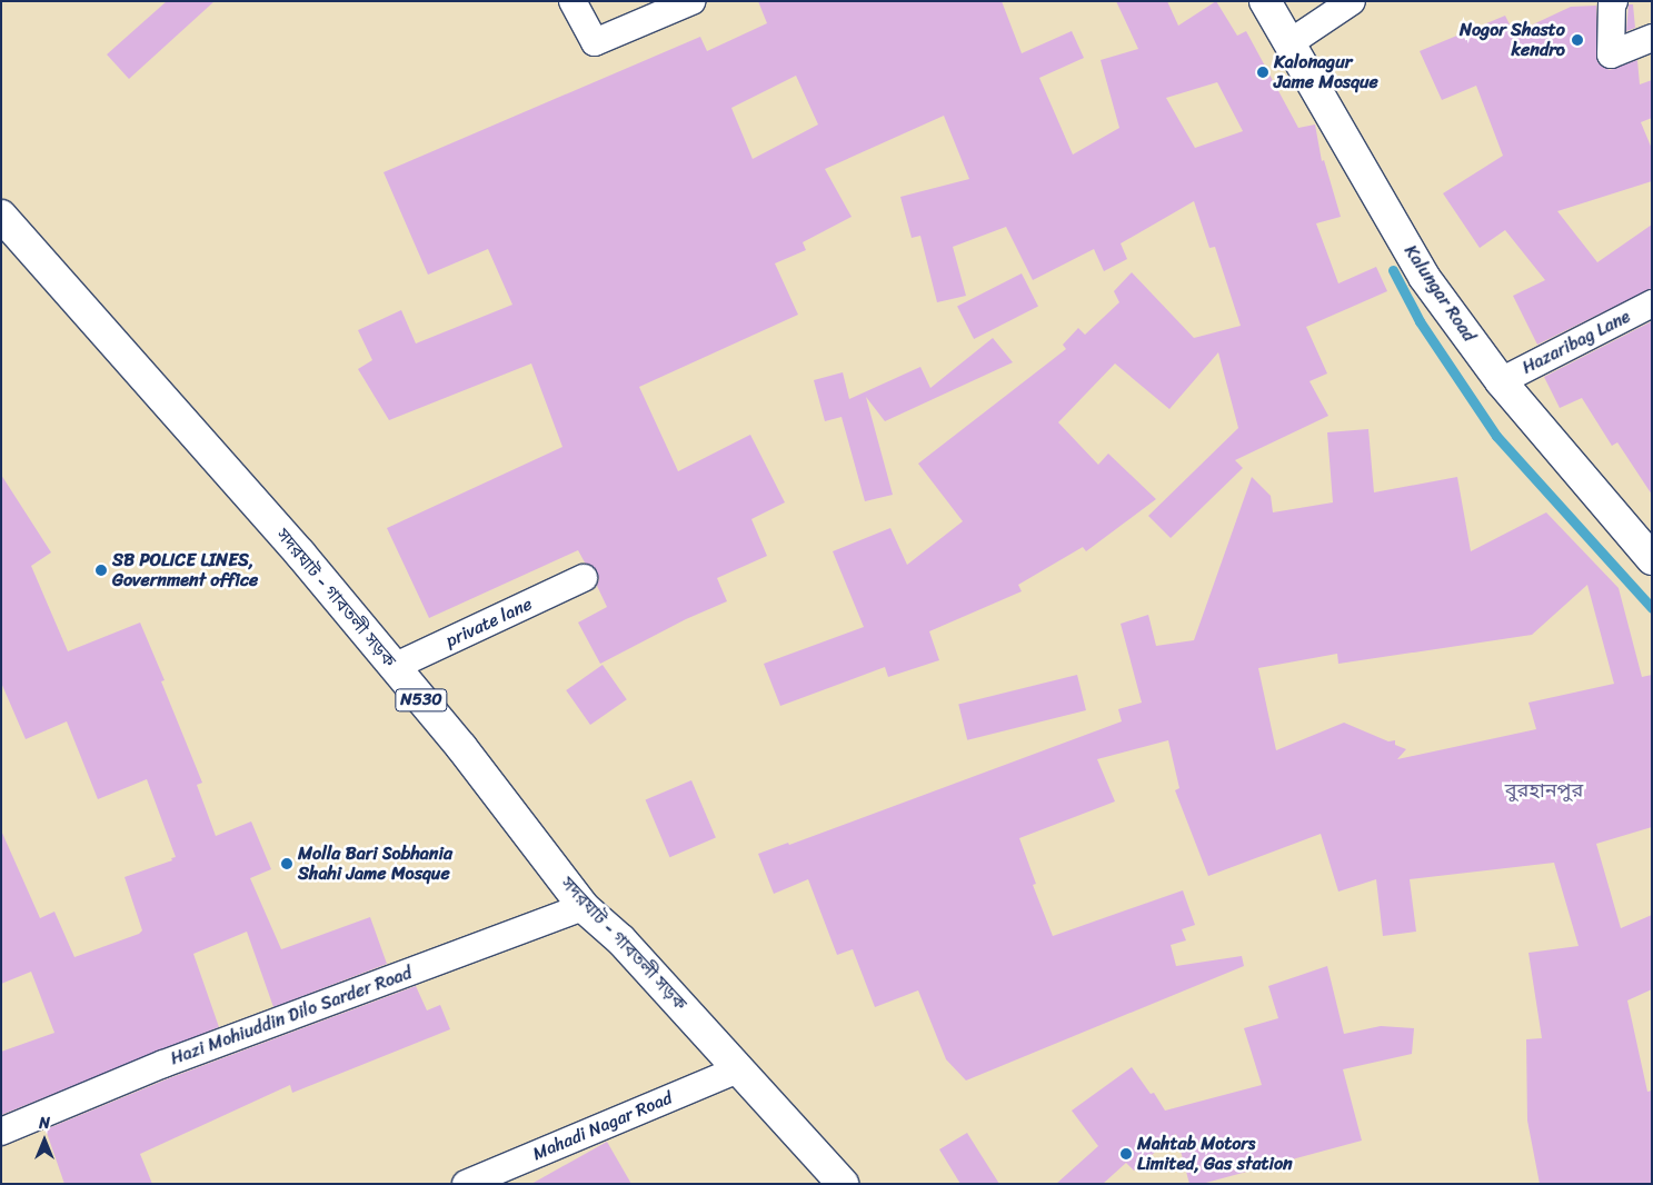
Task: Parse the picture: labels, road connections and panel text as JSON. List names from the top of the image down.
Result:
{
  "streets": {
    "main road": ["Kalungar Road", "সদরঘাট - গাবতলী সড়ক", "N530"],
    "street": [
      "Hazaribag Lane",
      "private lane",
      "Hazi Mohiuddin Dilo Sarder Road",
      "Mahadi Nagar Road"
    ]
  },
  "crossings": [
    ["Kalungar Road", "Hazaribag Lane"],
    ["সদরঘাট - গাবতলী সড়ক", "private lane"],
    ["সদরঘাট - গাবতলী সড়ক", "Hazi Mohiuddin Dilo Sarder Road"],
    ["সদরঘাট - গাবতলী সড়ক", "Mahadi Nagar Road"]
  ],
  "districts": ["বুরহানপুর"],
  "places": [
    "Nogor Shasto kendro",
    "Kalonagur Jame Mosque",
    "SB POLICE LINES, Government office",
    "Molla Bari Sobhania Shahi Jame Mosque",
    "Mahtab Motors Limited, Gas station"
  ],
  "north": "top"
}
